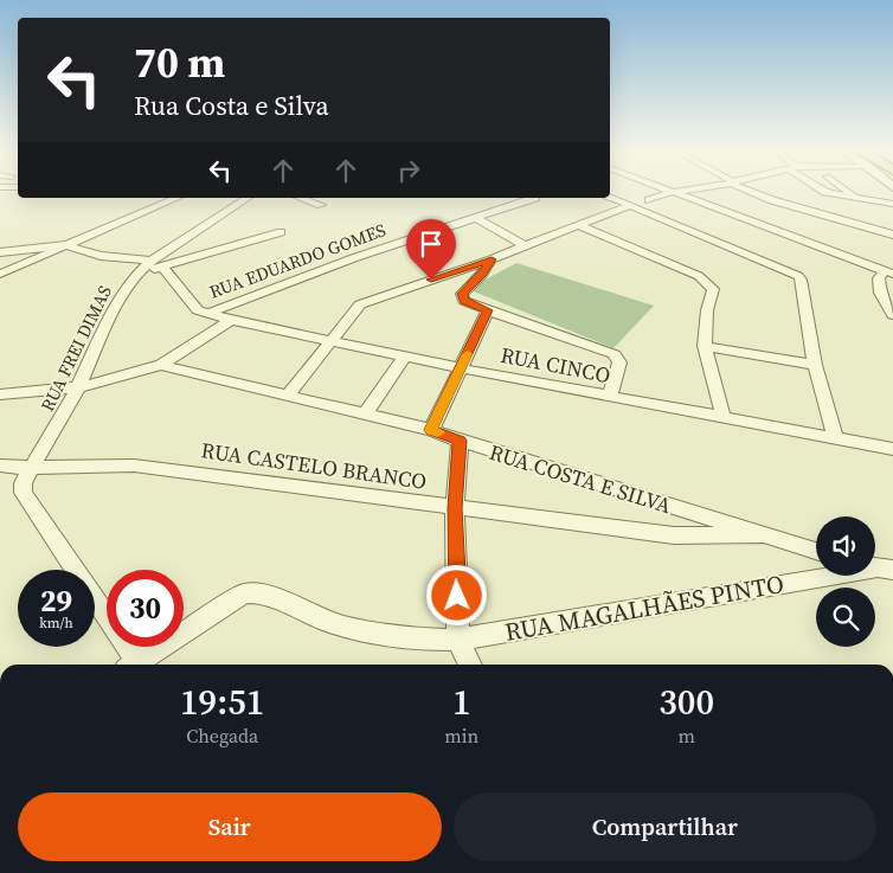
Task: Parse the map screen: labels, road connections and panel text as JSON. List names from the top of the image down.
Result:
{
  "streets": {
    "street": [
      "RUA EDUARDO GOMES",
      "RUA FREI DIMAS",
      "RUA CINCO",
      "RUA CASTELO BRANCO",
      "RUA COSTA E SILVA",
      "RUA MAGALHÃES PINTO"
    ]
  },
  "crossings": [
    ["RUA EDUARDO GOMES", "RUA FREI DIMAS"],
    ["RUA EDUARDO GOMES", "RUA CINCO"],
    ["RUA EDUARDO GOMES", "RUA COSTA E SILVA"],
    ["RUA FREI DIMAS", "RUA CINCO"],
    ["RUA FREI DIMAS", "RUA CASTELO BRANCO"],
    ["RUA CASTELO BRANCO", "RUA COSTA E SILVA"]
  ],
  "page": {
    "turn": ["70 m", "Rua Costa e Silva"],
    "speed": "29 km/h",
    "limit": "30",
    "eta": [
      "19:51",
      "Chegada",
      "1",
      "min",
      "300",
      "m"
    ],
    "buttons": ["Sair", "Compartilhar"]
  }
}
